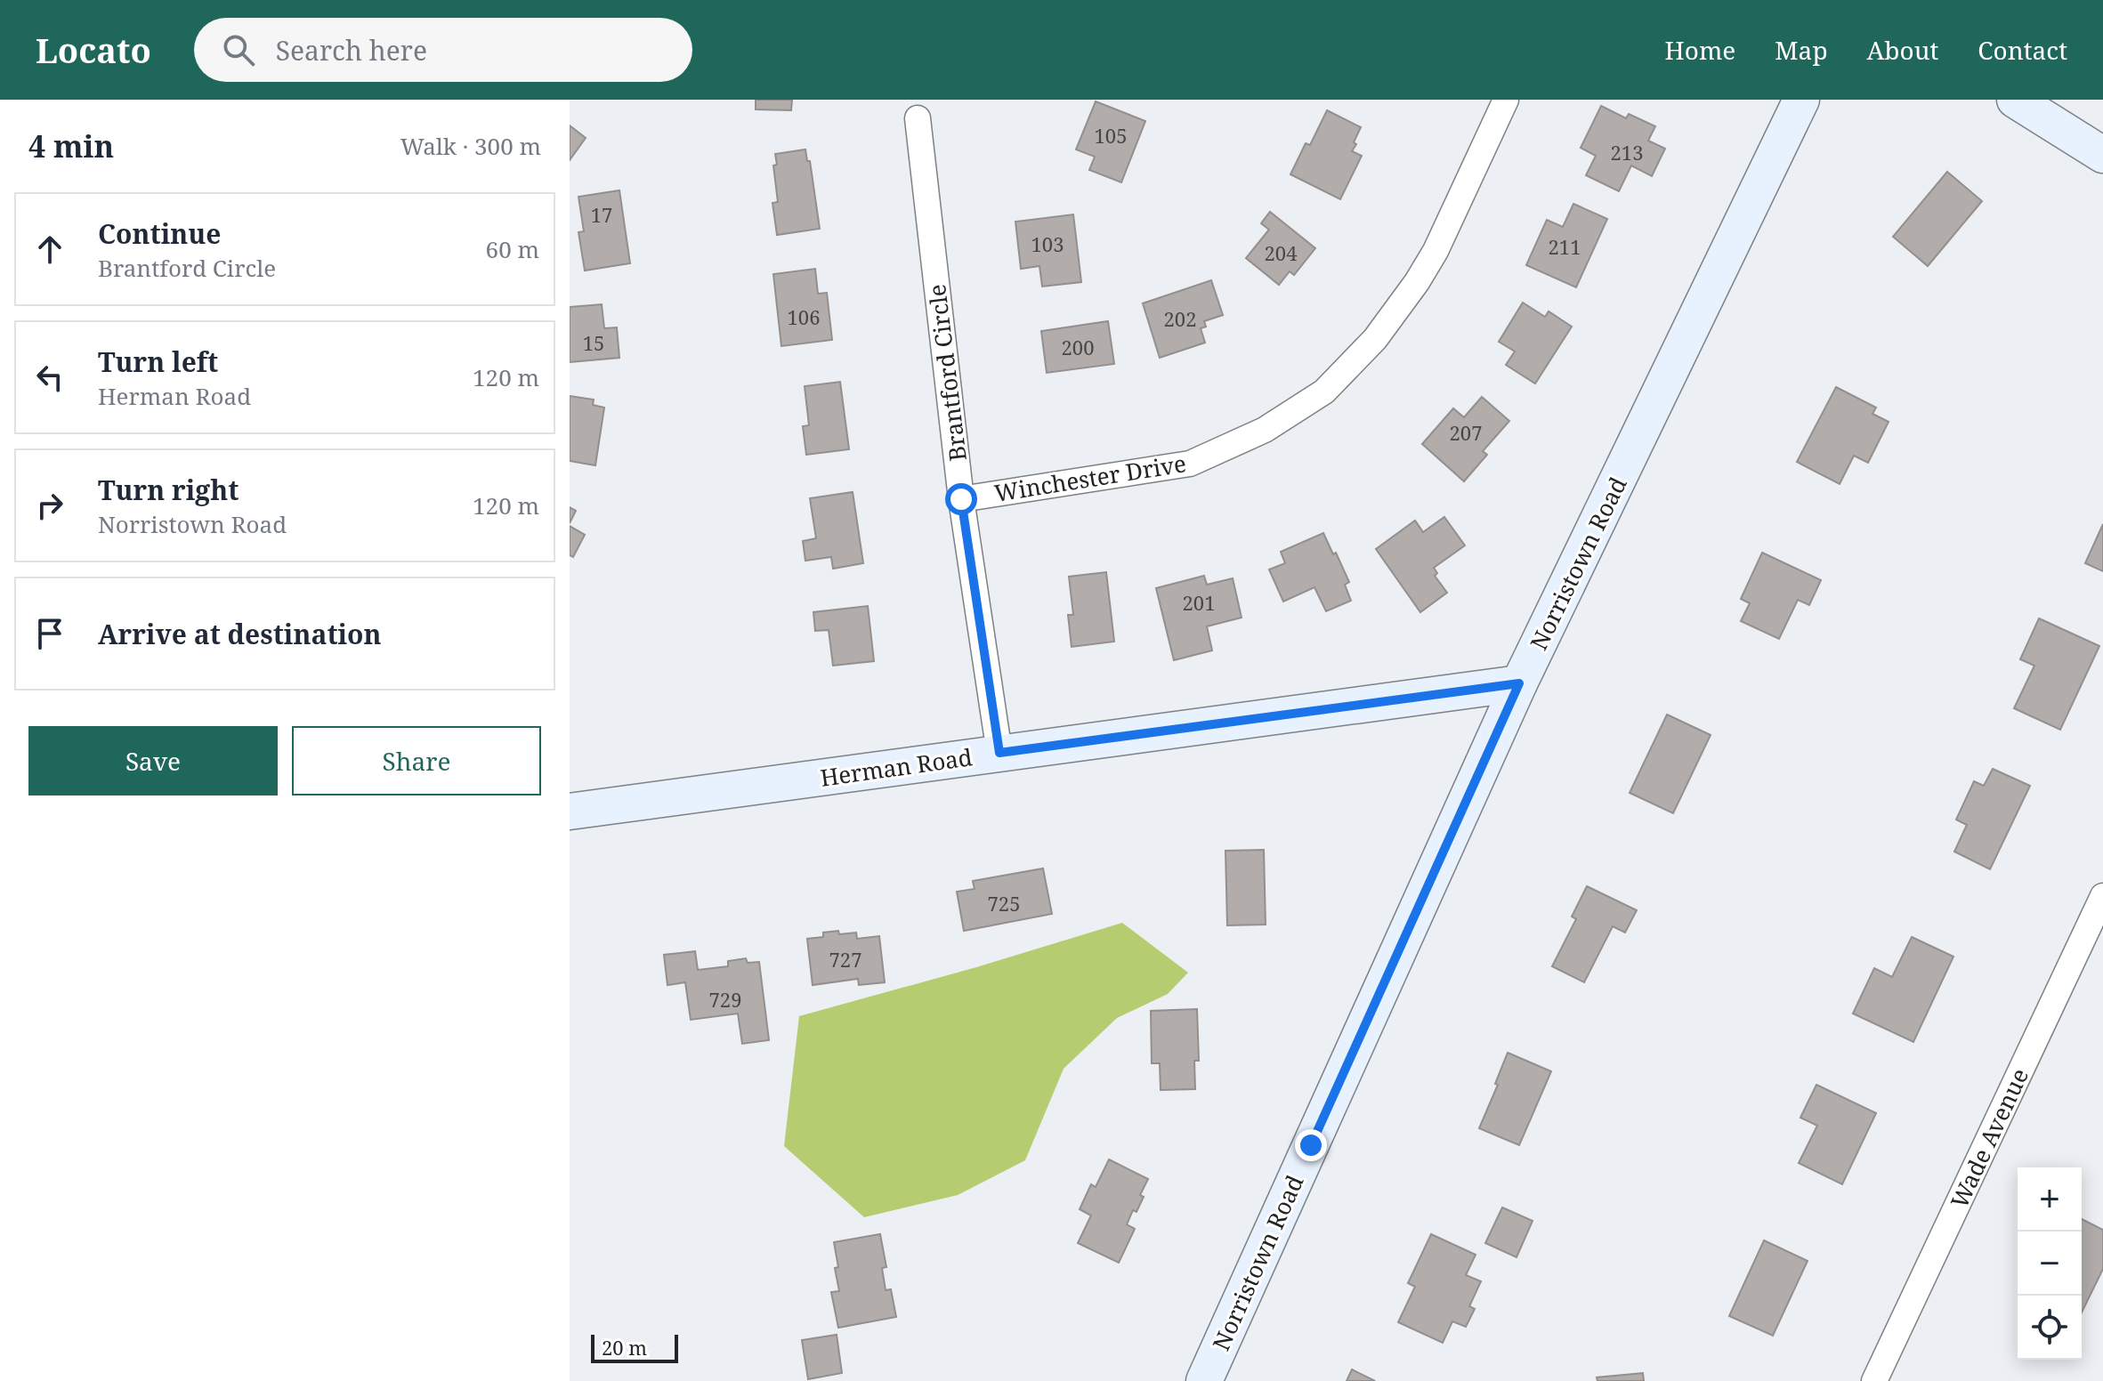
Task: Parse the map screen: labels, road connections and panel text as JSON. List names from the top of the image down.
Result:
{
  "streets": {
    "main road": ["Norristown Road", "Herman Road"],
    "street": ["Brantford Circle", "Winchester Drive", "Wade Avenue"]
  },
  "crossings": [
    ["Brantford Circle", "Winchester Drive"],
    ["Brantford Circle", "Herman Road"],
    ["Norristown Road", "Herman Road"]
  ],
  "house_numbers": [
    "105",
    "213",
    "17",
    "103",
    "211",
    "204",
    "106",
    "202",
    "15",
    "200",
    "207",
    "201",
    "725",
    "727",
    "729"
  ],
  "scale_bar": "20 m",
  "page": {
    "header": "Locato",
    "search": "Search here",
    "nav": [
      "Home",
      "Map",
      "About",
      "Contact"
    ],
    "heading": ["4 min", "Walk · 300 m"],
    "list": [
      ["Continue", "Brantford Circle", "60 m"],
      ["Turn left", "Herman Road", "120 m"],
      ["Turn right", "Norristown Road", "120 m"],
      "Arrive at destination"
    ],
    "buttons": ["Save", "Share"],
    "map_buttons": ["+", "−"],
    "scale": "20 m"
  }
}
